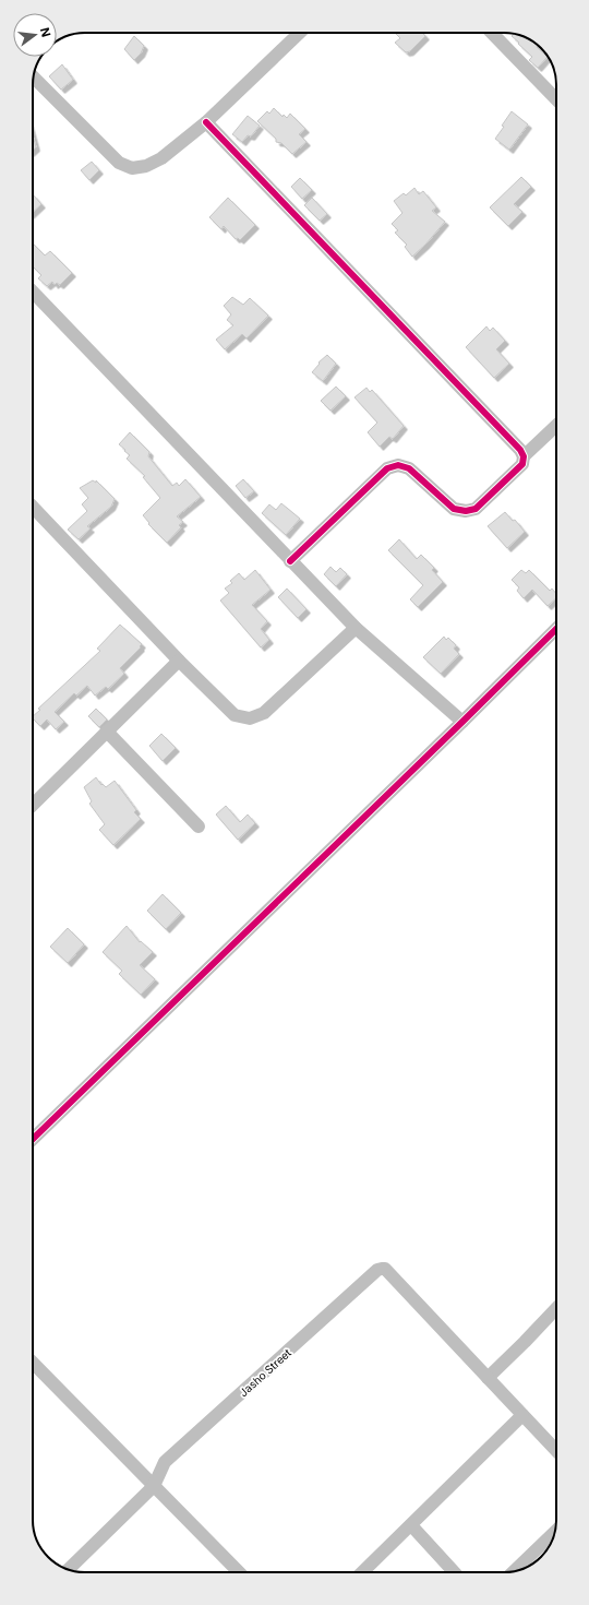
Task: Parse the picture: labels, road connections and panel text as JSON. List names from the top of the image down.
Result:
{
  "streets": {
    "street": ["Jasho Street"]
  },
  "north": "right"
}
